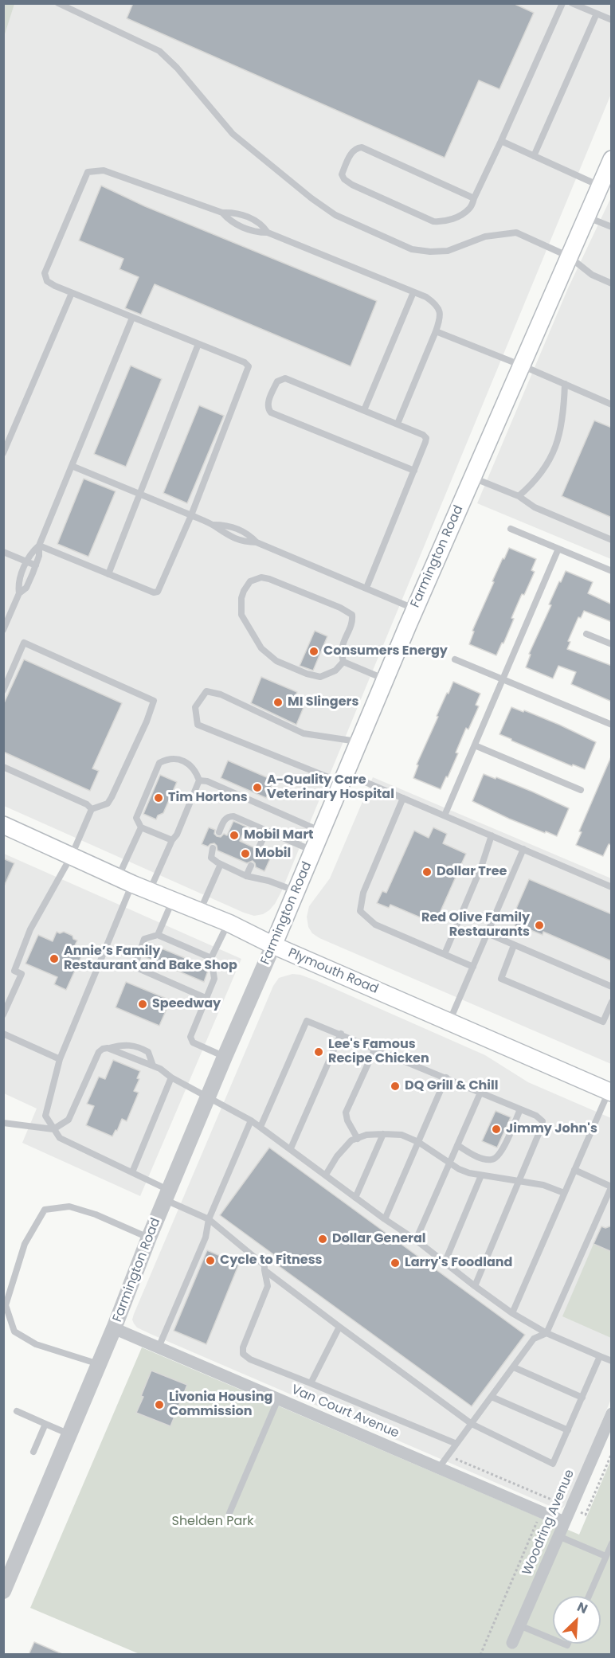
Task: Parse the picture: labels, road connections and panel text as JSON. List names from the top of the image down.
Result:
{
  "streets": {
    "main road": ["Farmington Road", "Plymouth Road"],
    "street": ["Van Court Avenue", "Woodring Avenue"]
  },
  "crossings": [
    ["Farmington Road", "Plymouth Road"],
    ["Farmington Road", "Van Court Avenue"],
    ["Van Court Avenue", "Woodring Avenue"]
  ],
  "parks": ["Shelden Park"],
  "places": [
    "Consumers Energy",
    "MI Slingers",
    "A-Quality Care Veterinary Hospital",
    "Tim Hortons",
    "Mobil Mart",
    "Mobil",
    "Dollar Tree",
    "Red Olive Family Restaurants",
    "Annie’s Family Restaurant and Bake Shop",
    "Speedway",
    "Lee's Famous Recipe Chicken",
    "DQ Grill & Chill",
    "Jimmy John's",
    "Dollar General",
    "Cycle to Fitness",
    "Larry's Foodland",
    "Livonia Housing Commission"
  ],
  "north": "top right"
}
